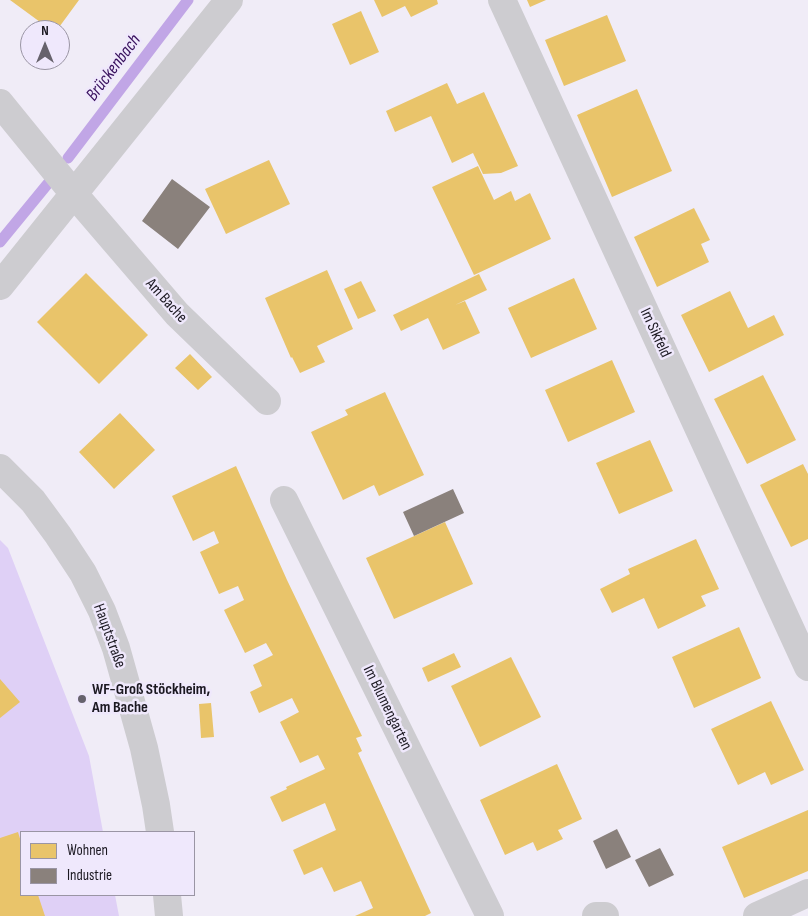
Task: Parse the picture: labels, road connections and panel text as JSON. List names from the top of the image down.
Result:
{
  "streets": {
    "street": [
      "Am Bache",
      "Im Sikfeld",
      "Hauptstraße",
      "Im Blumengarten"
    ]
  },
  "water": ["Brückenbach"],
  "places": ["WF-Groß Stöckheim, Am Bache"],
  "legend": ["Wohnen", "Industrie"],
  "north": "top"
}
